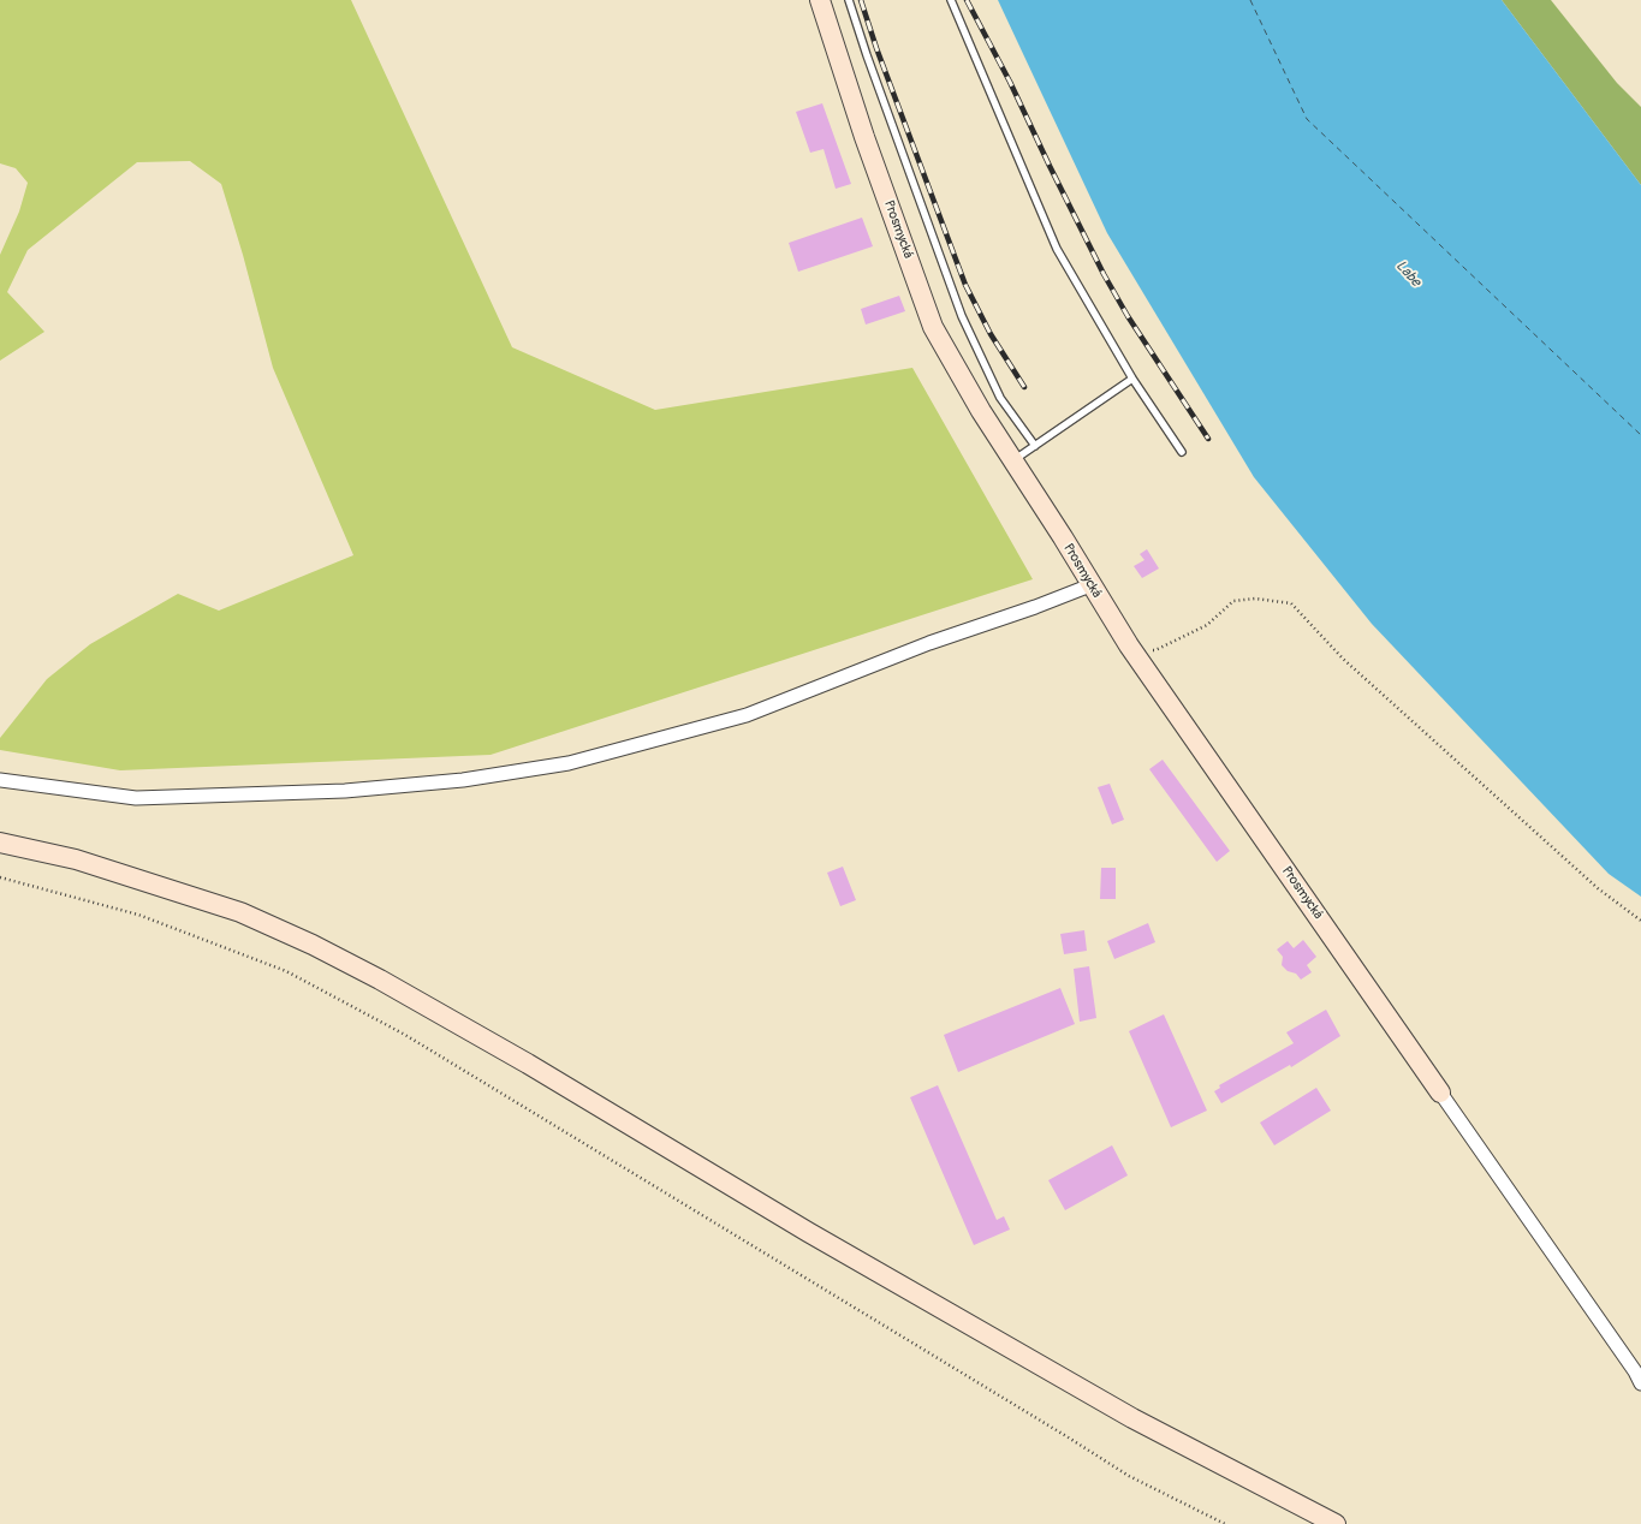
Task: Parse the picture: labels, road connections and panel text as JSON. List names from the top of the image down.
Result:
{
  "streets": {
    "main road": ["Prosmycká"]
  },
  "water": ["Labe"]
}
